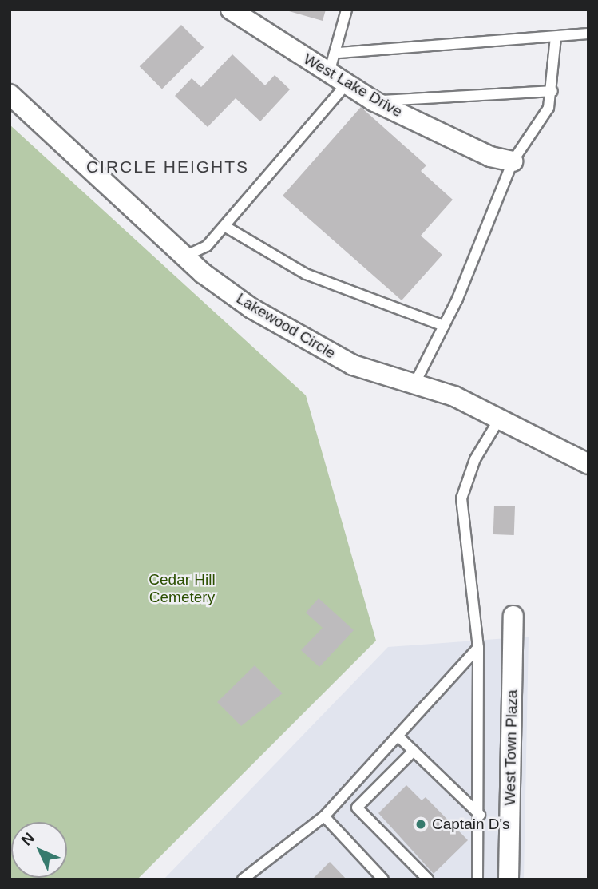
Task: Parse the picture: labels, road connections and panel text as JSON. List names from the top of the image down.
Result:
{
  "streets": {
    "street": ["West Lake Drive", "Lakewood Circle", "West Town Plaza"]
  },
  "districts": ["CIRCLE HEIGHTS"],
  "parks": ["Cedar Hill Cemetery"],
  "places": ["Captain D's"],
  "north": "top left"
}
